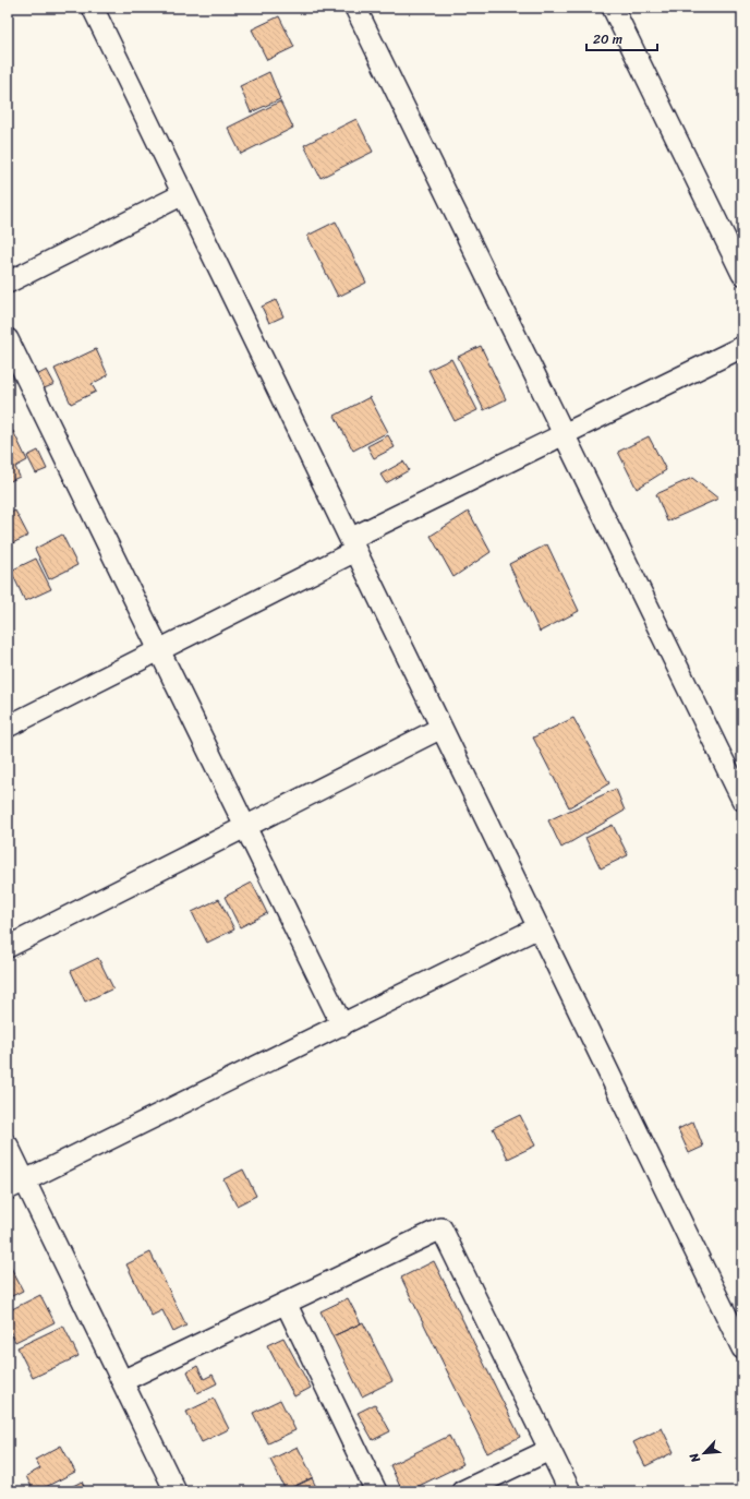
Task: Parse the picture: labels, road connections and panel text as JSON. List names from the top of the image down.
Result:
{
  "scale_bar": "20 m",
  "north": "bottom left"
}
